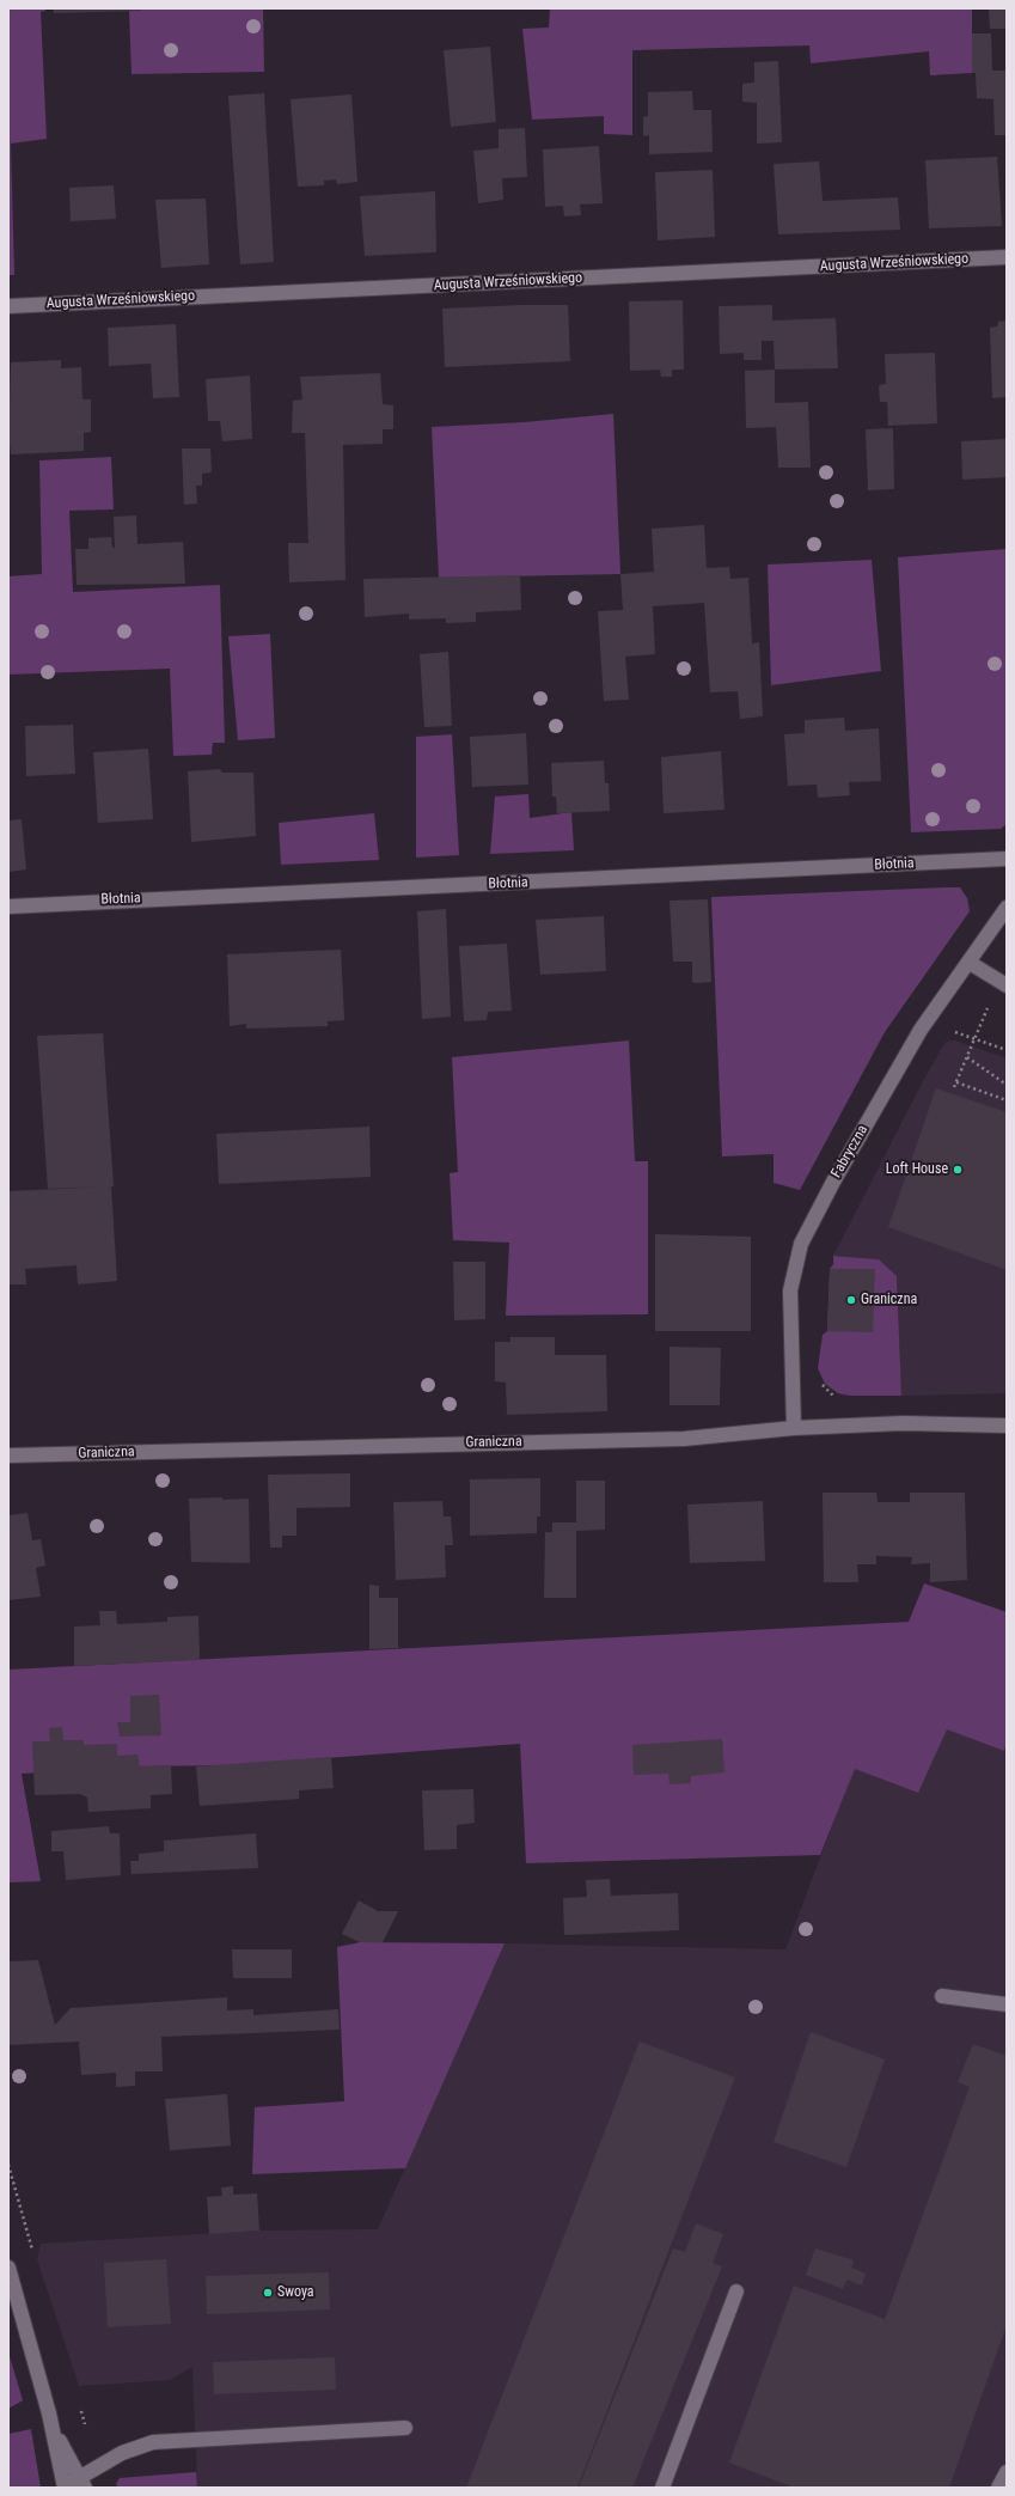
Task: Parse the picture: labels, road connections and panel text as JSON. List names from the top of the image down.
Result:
{
  "streets": {
    "street": [
      "Augusta Wrześniowskiego",
      "Błotnia",
      "Fabryczna",
      "Graniczna"
    ]
  },
  "crossings": [
    ["Fabryczna", "Graniczna"]
  ],
  "places": ["Loft House", "Graniczna", "Swoya"]
}
